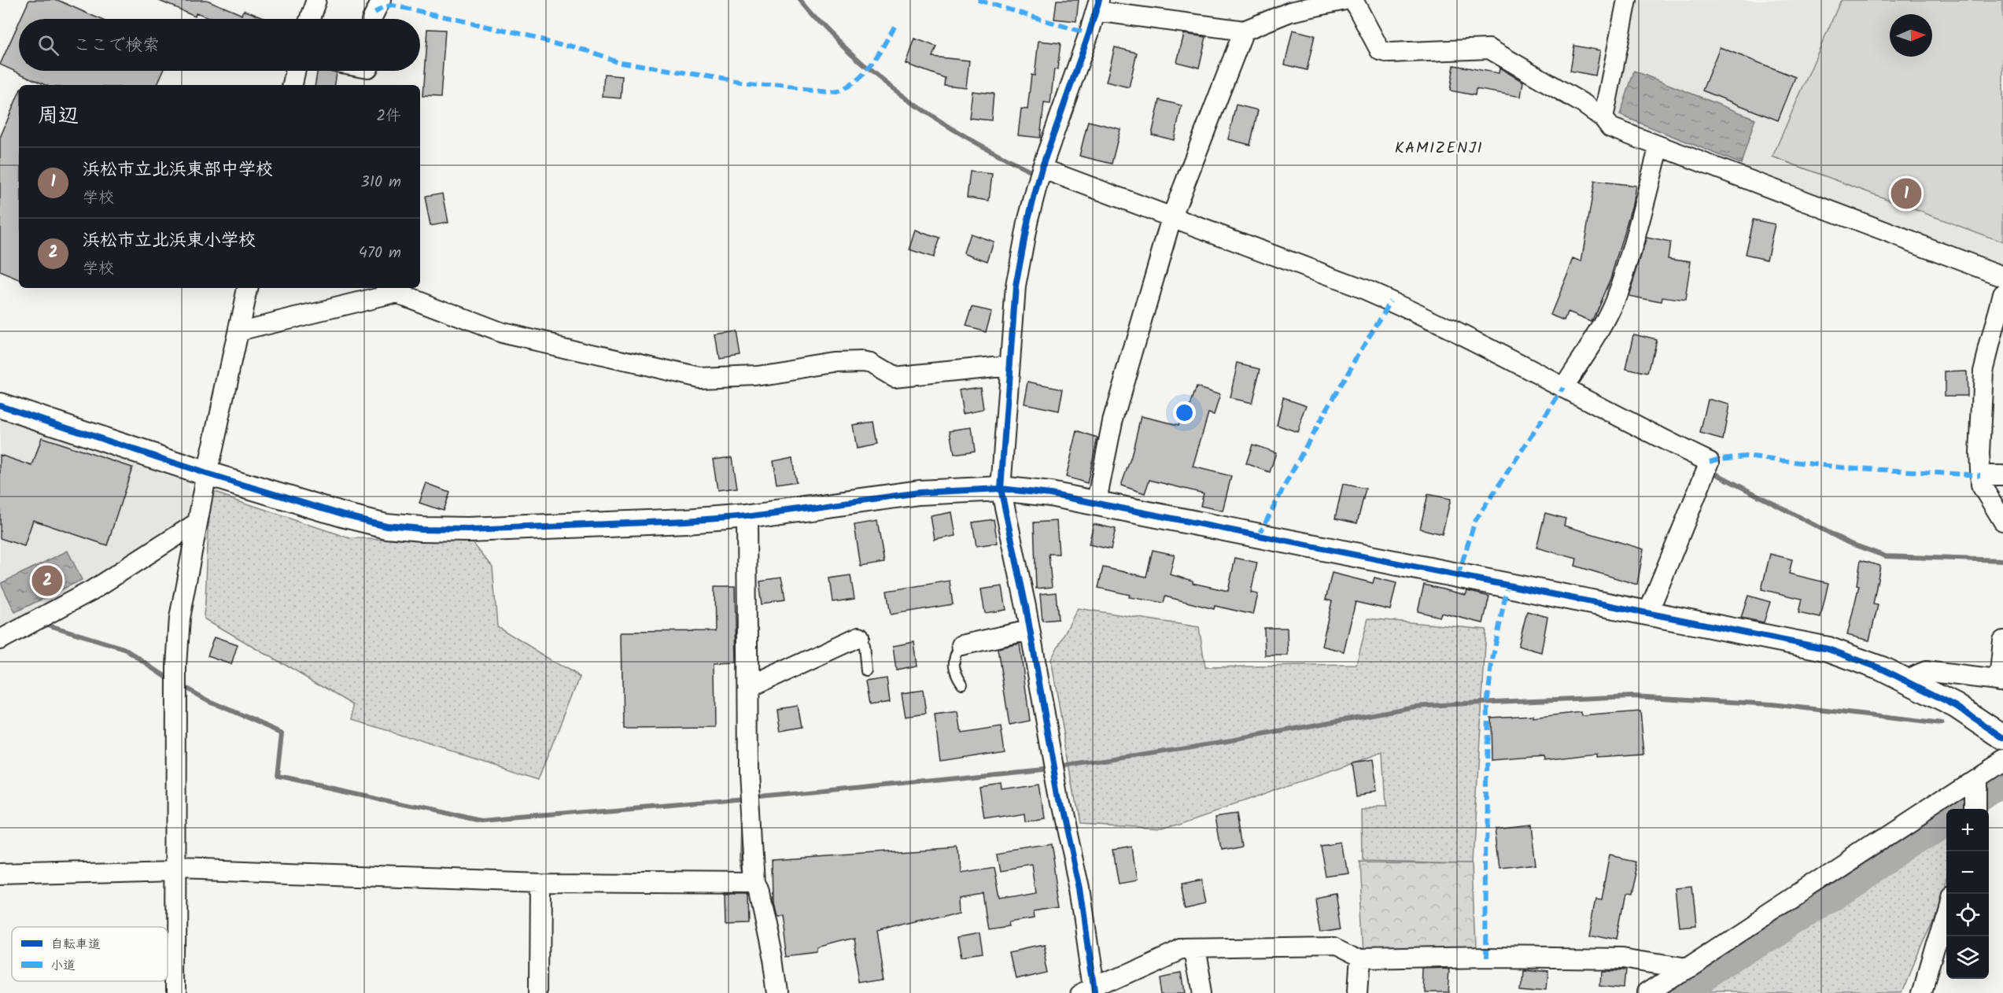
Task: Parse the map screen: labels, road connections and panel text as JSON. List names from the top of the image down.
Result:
{
  "districts": ["KAMIZENJI"],
  "legend": ["自転車道", "小道"],
  "north": "right",
  "page": {
    "search": "ここで検索",
    "heading": ["周辺", "2件"],
    "list": [
      {
        "mark": "1",
        "name": "浜松市立北浜東部中学校",
        "note": "学校",
        "value": "310 m"
      },
      {
        "mark": "2",
        "name": "浜松市立北浜東小学校",
        "note": "学校",
        "value": "470 m"
      }
    ],
    "pins": ["1", "2"],
    "map_buttons": ["+", "−"]
  }
}
